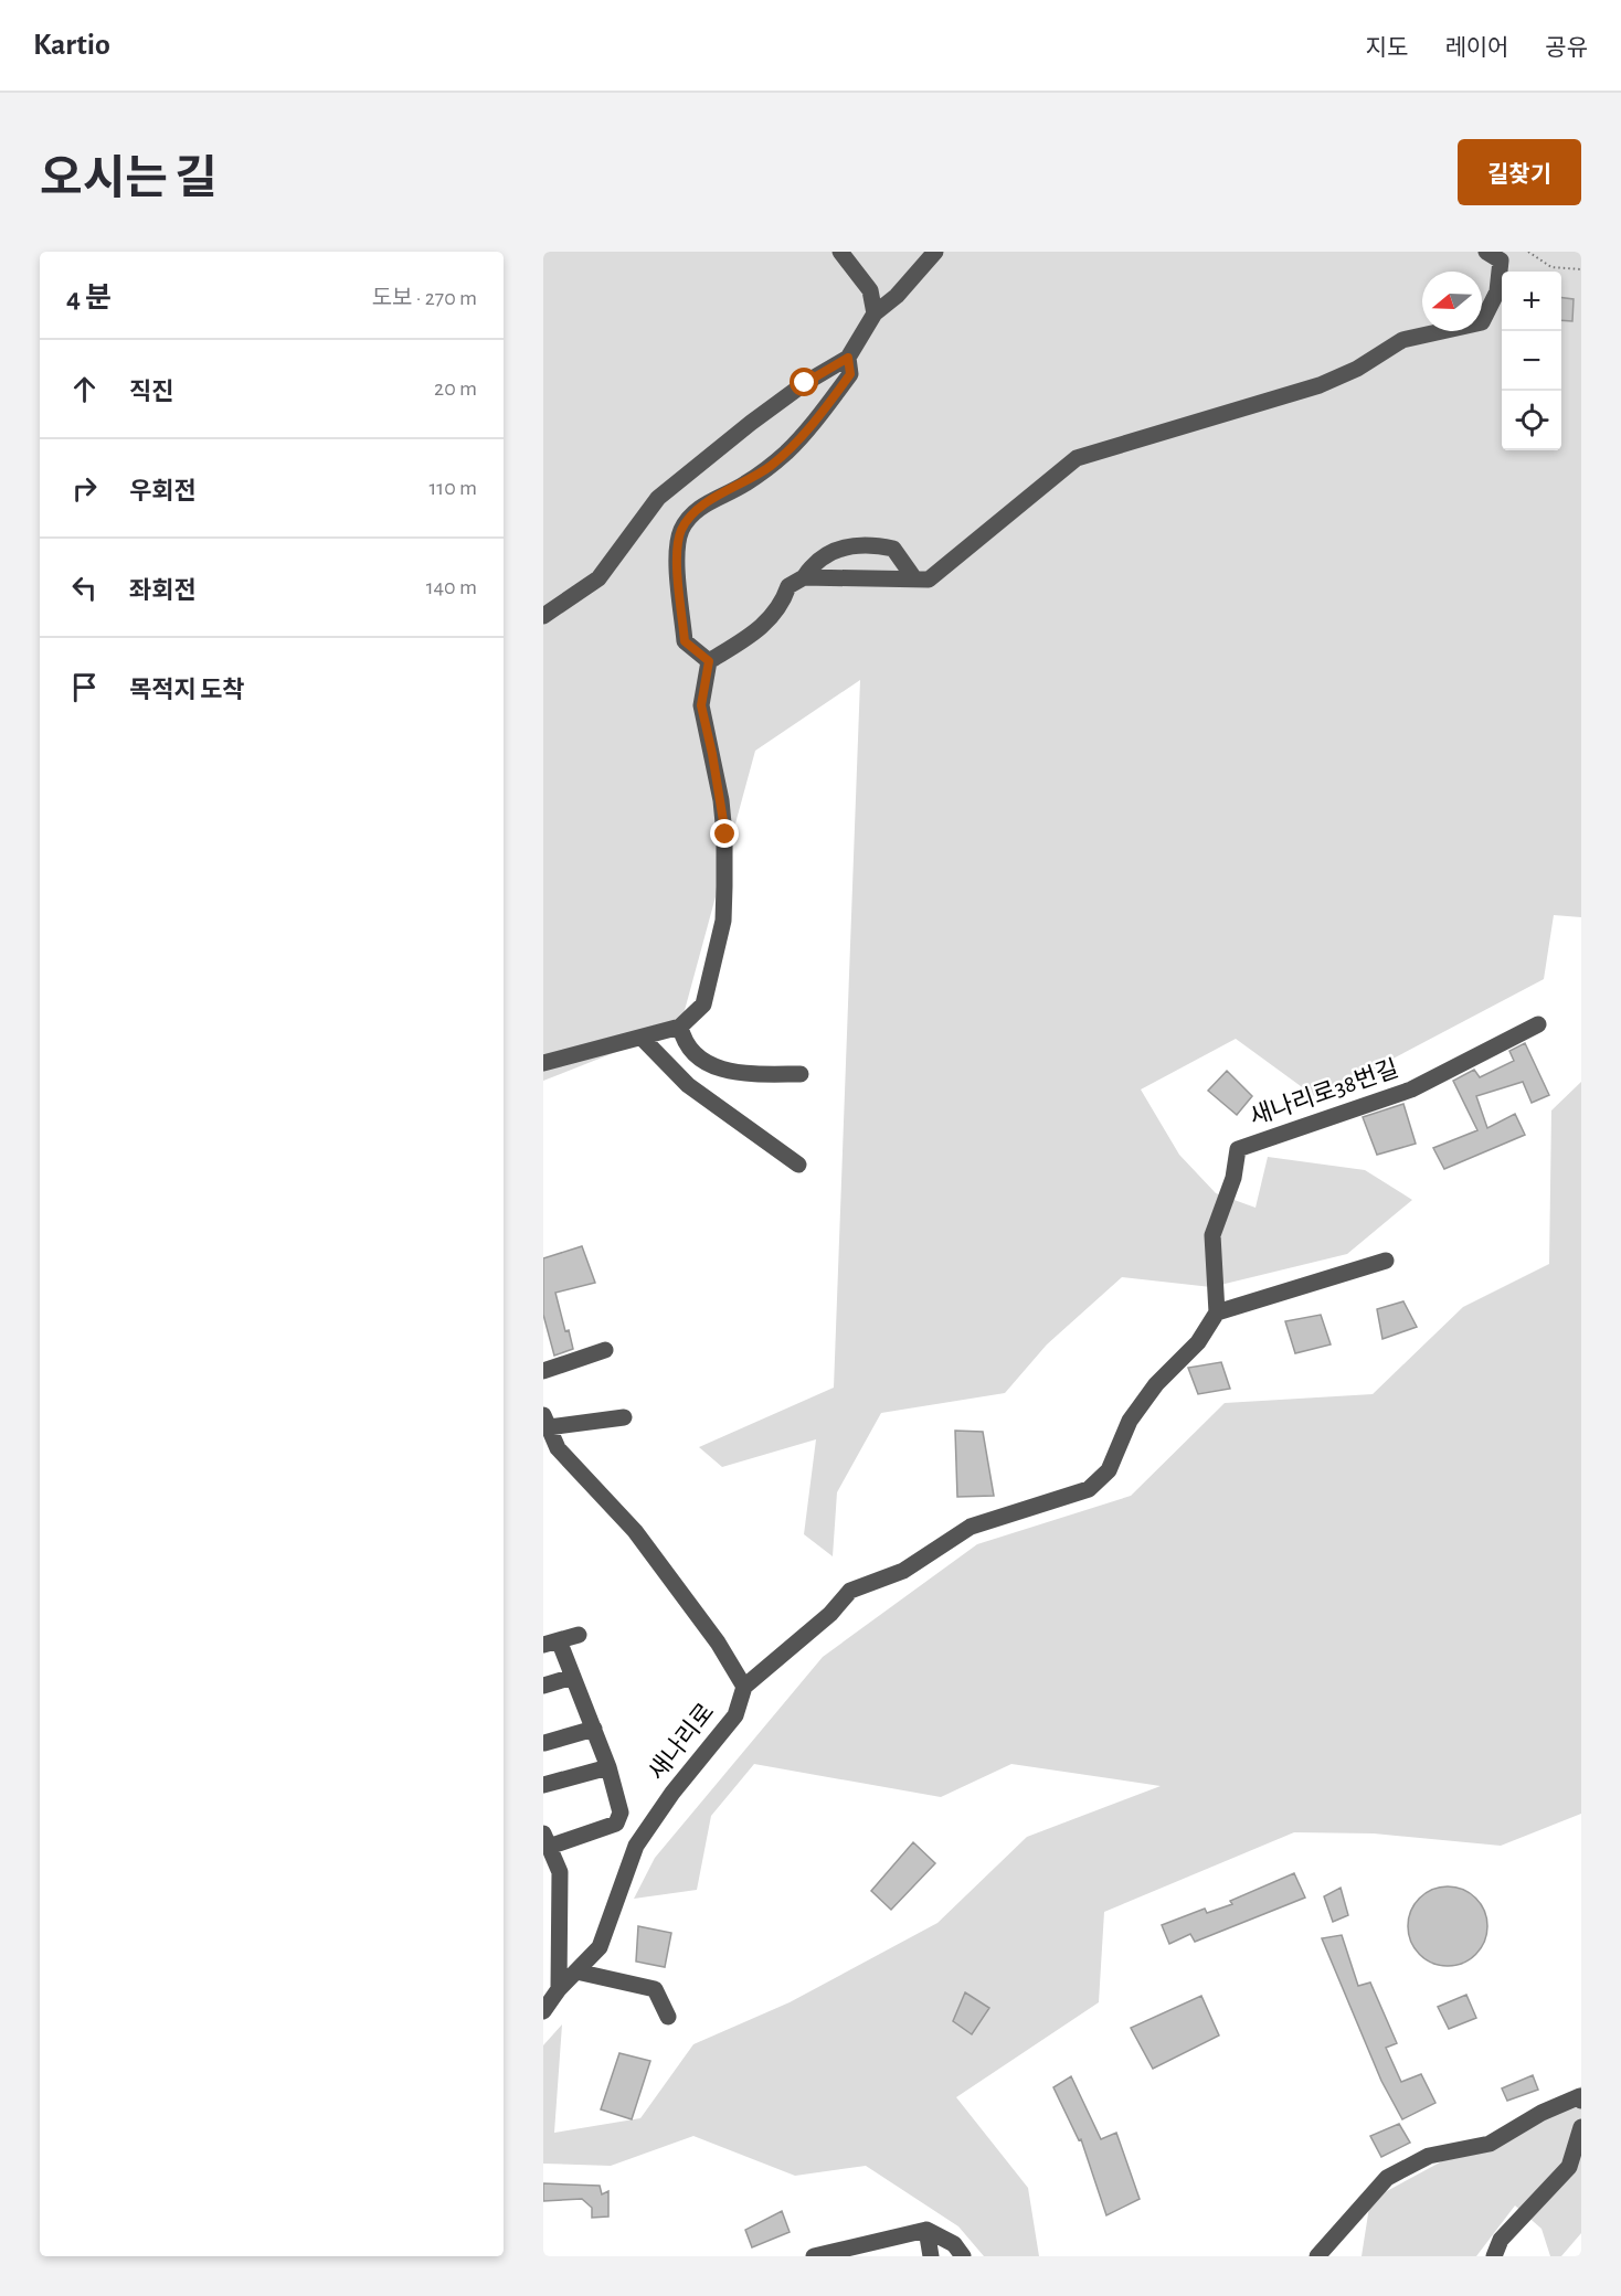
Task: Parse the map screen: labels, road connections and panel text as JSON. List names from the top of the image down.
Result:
{
  "streets": {
    "street": ["새나리로38번길", "새나리로"]
  },
  "north": "left",
  "page": {
    "header": "Kartio",
    "nav": ["지도", "레이어", "공유"],
    "title": "오시는 길",
    "buttons": "길찾기",
    "heading": ["4 분", "도보 · 270 m"],
    "map_buttons": ["+", "−"],
    "list": [
      ["직진", "20 m"],
      ["우회전", "110 m"],
      ["좌회전", "140 m"],
      "목적지 도착"
    ]
  }
}
